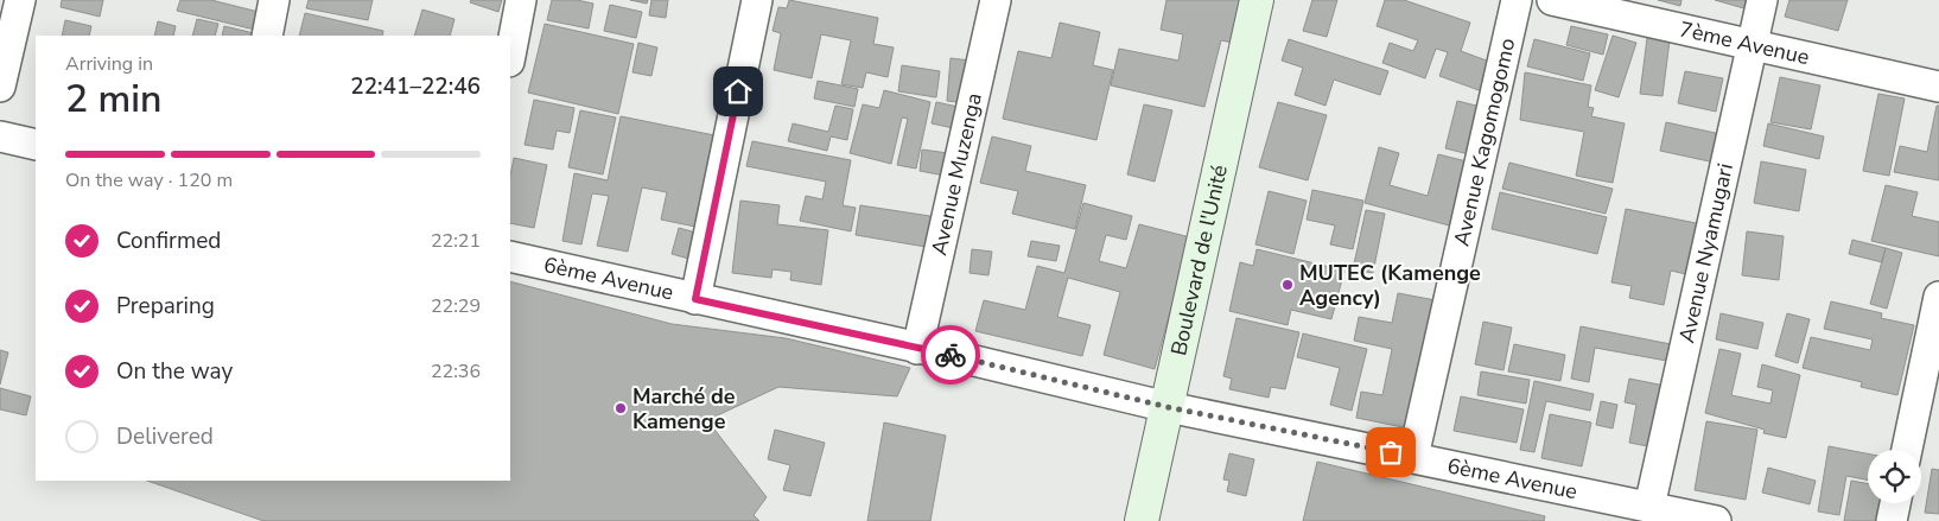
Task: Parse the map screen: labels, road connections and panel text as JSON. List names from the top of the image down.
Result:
{
  "streets": {
    "street": [
      "7ème Avenue",
      "Avenue Kagomogomo",
      "Avenue Muzenga",
      "Avenue Nyamugari",
      "Boulevard de l'Unité",
      "6ème Avenue"
    ]
  },
  "crossings": [
    ["7ème Avenue", "Avenue Nyamugari"],
    ["Avenue Kagomogomo", "6ème Avenue"],
    ["Avenue Muzenga", "6ème Avenue"],
    ["Avenue Nyamugari", "6ème Avenue"],
    ["Boulevard de l'Unité", "6ème Avenue"]
  ],
  "places": ["MUTEC (Kamenge Agency)", "Marché de Kamenge"],
  "page": {
    "heading": ["2 min", "Arriving in", "22:41–22:46"],
    "bar": "On the way · 120 m",
    "list": [
      ["Confirmed", "22:21"],
      ["Preparing", "22:29"],
      ["On the way", "22:36"],
      "Delivered"
    ]
  }
}
